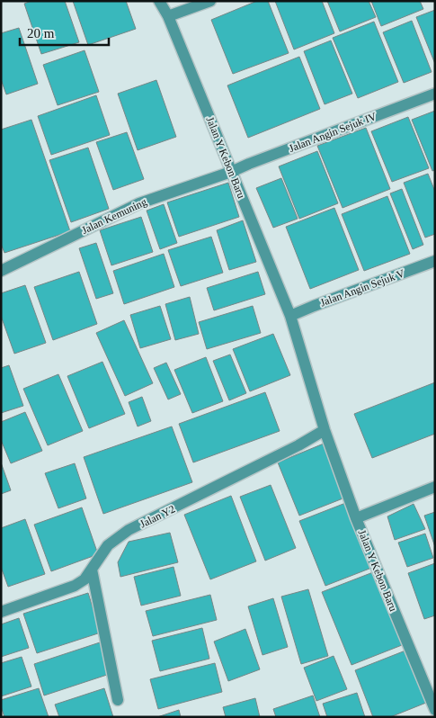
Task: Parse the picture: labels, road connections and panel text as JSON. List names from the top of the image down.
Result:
{
  "streets": {
    "street": [
      "Jalan Angin Sejuk IV",
      "Jalan Y Kebon Baru",
      "Jalan Kemuning",
      "Jalan Angin Sejuk V",
      "Jalan Y2"
    ]
  },
  "crossings": [
    ["Jalan Angin Sejuk IV", "Jalan Y Kebon Baru"],
    ["Jalan Angin Sejuk IV", "Jalan Kemuning"],
    ["Jalan Y Kebon Baru", "Jalan Kemuning"],
    ["Jalan Y Kebon Baru", "Jalan Angin Sejuk V"],
    ["Jalan Y Kebon Baru", "Jalan Y2"]
  ],
  "scale_bar": "20 m"
}
